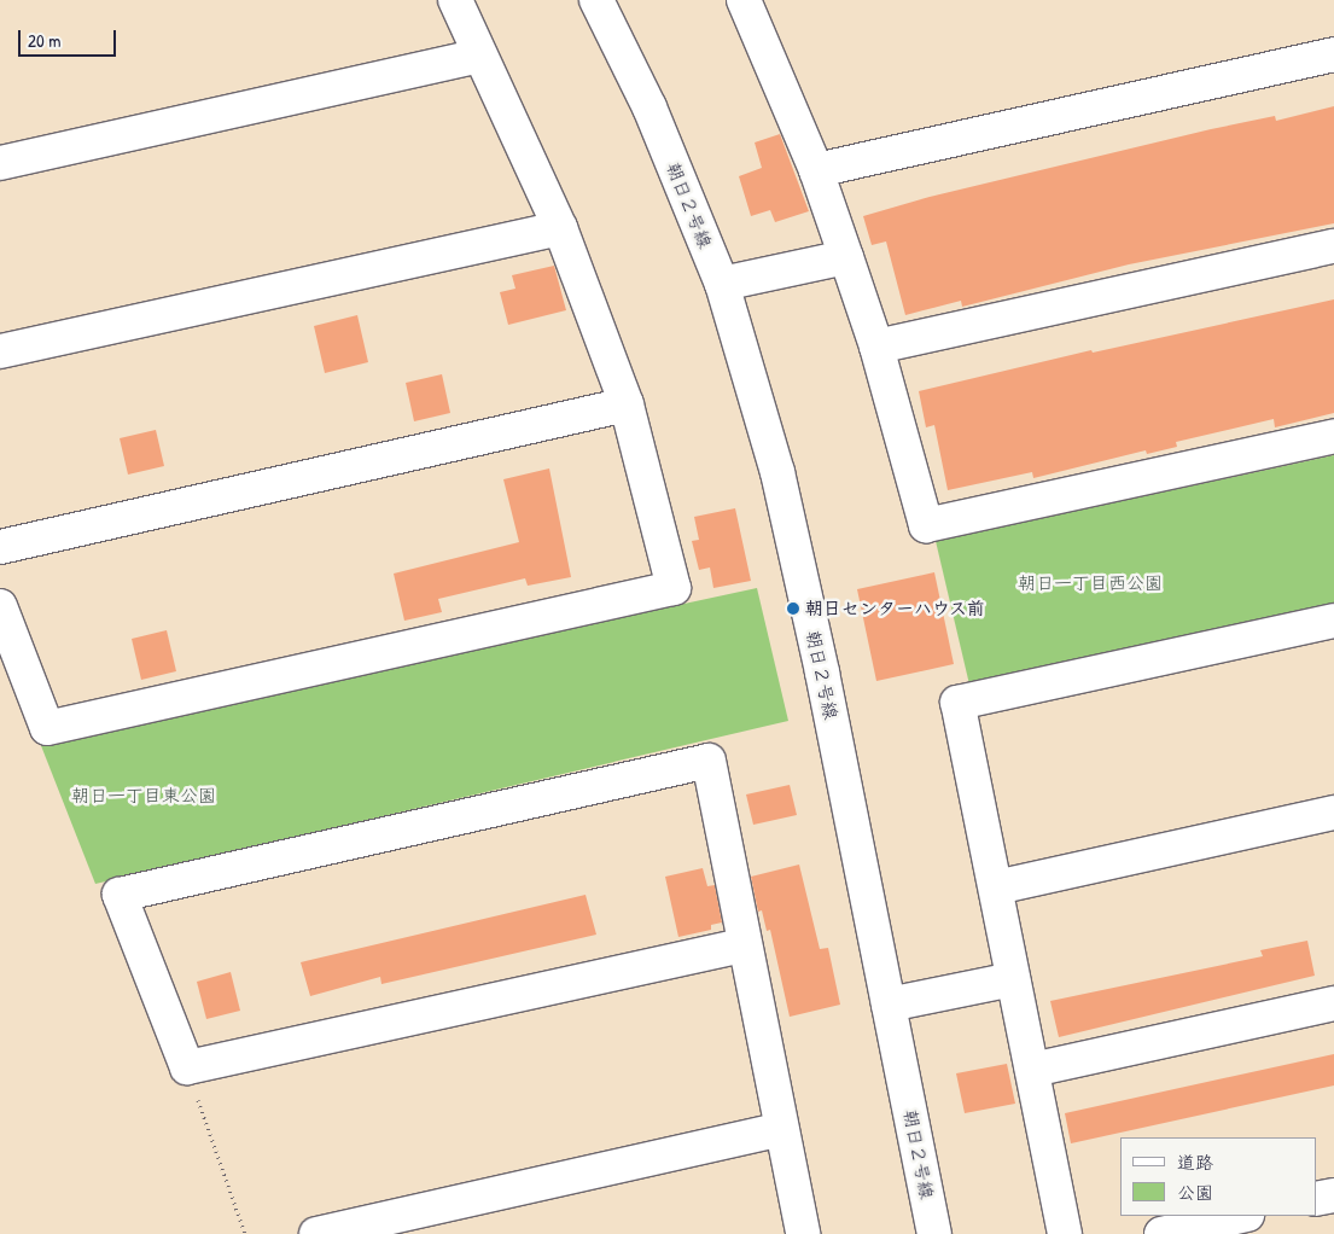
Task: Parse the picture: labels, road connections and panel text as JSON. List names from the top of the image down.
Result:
{
  "streets": {
    "street": ["朝日２号線"]
  },
  "parks": ["朝日一丁目西公園", "朝日一丁目東公園"],
  "places": ["朝日センターハウス前"],
  "legend": ["道路", "公園"],
  "scale_bar": "20 m"
}
